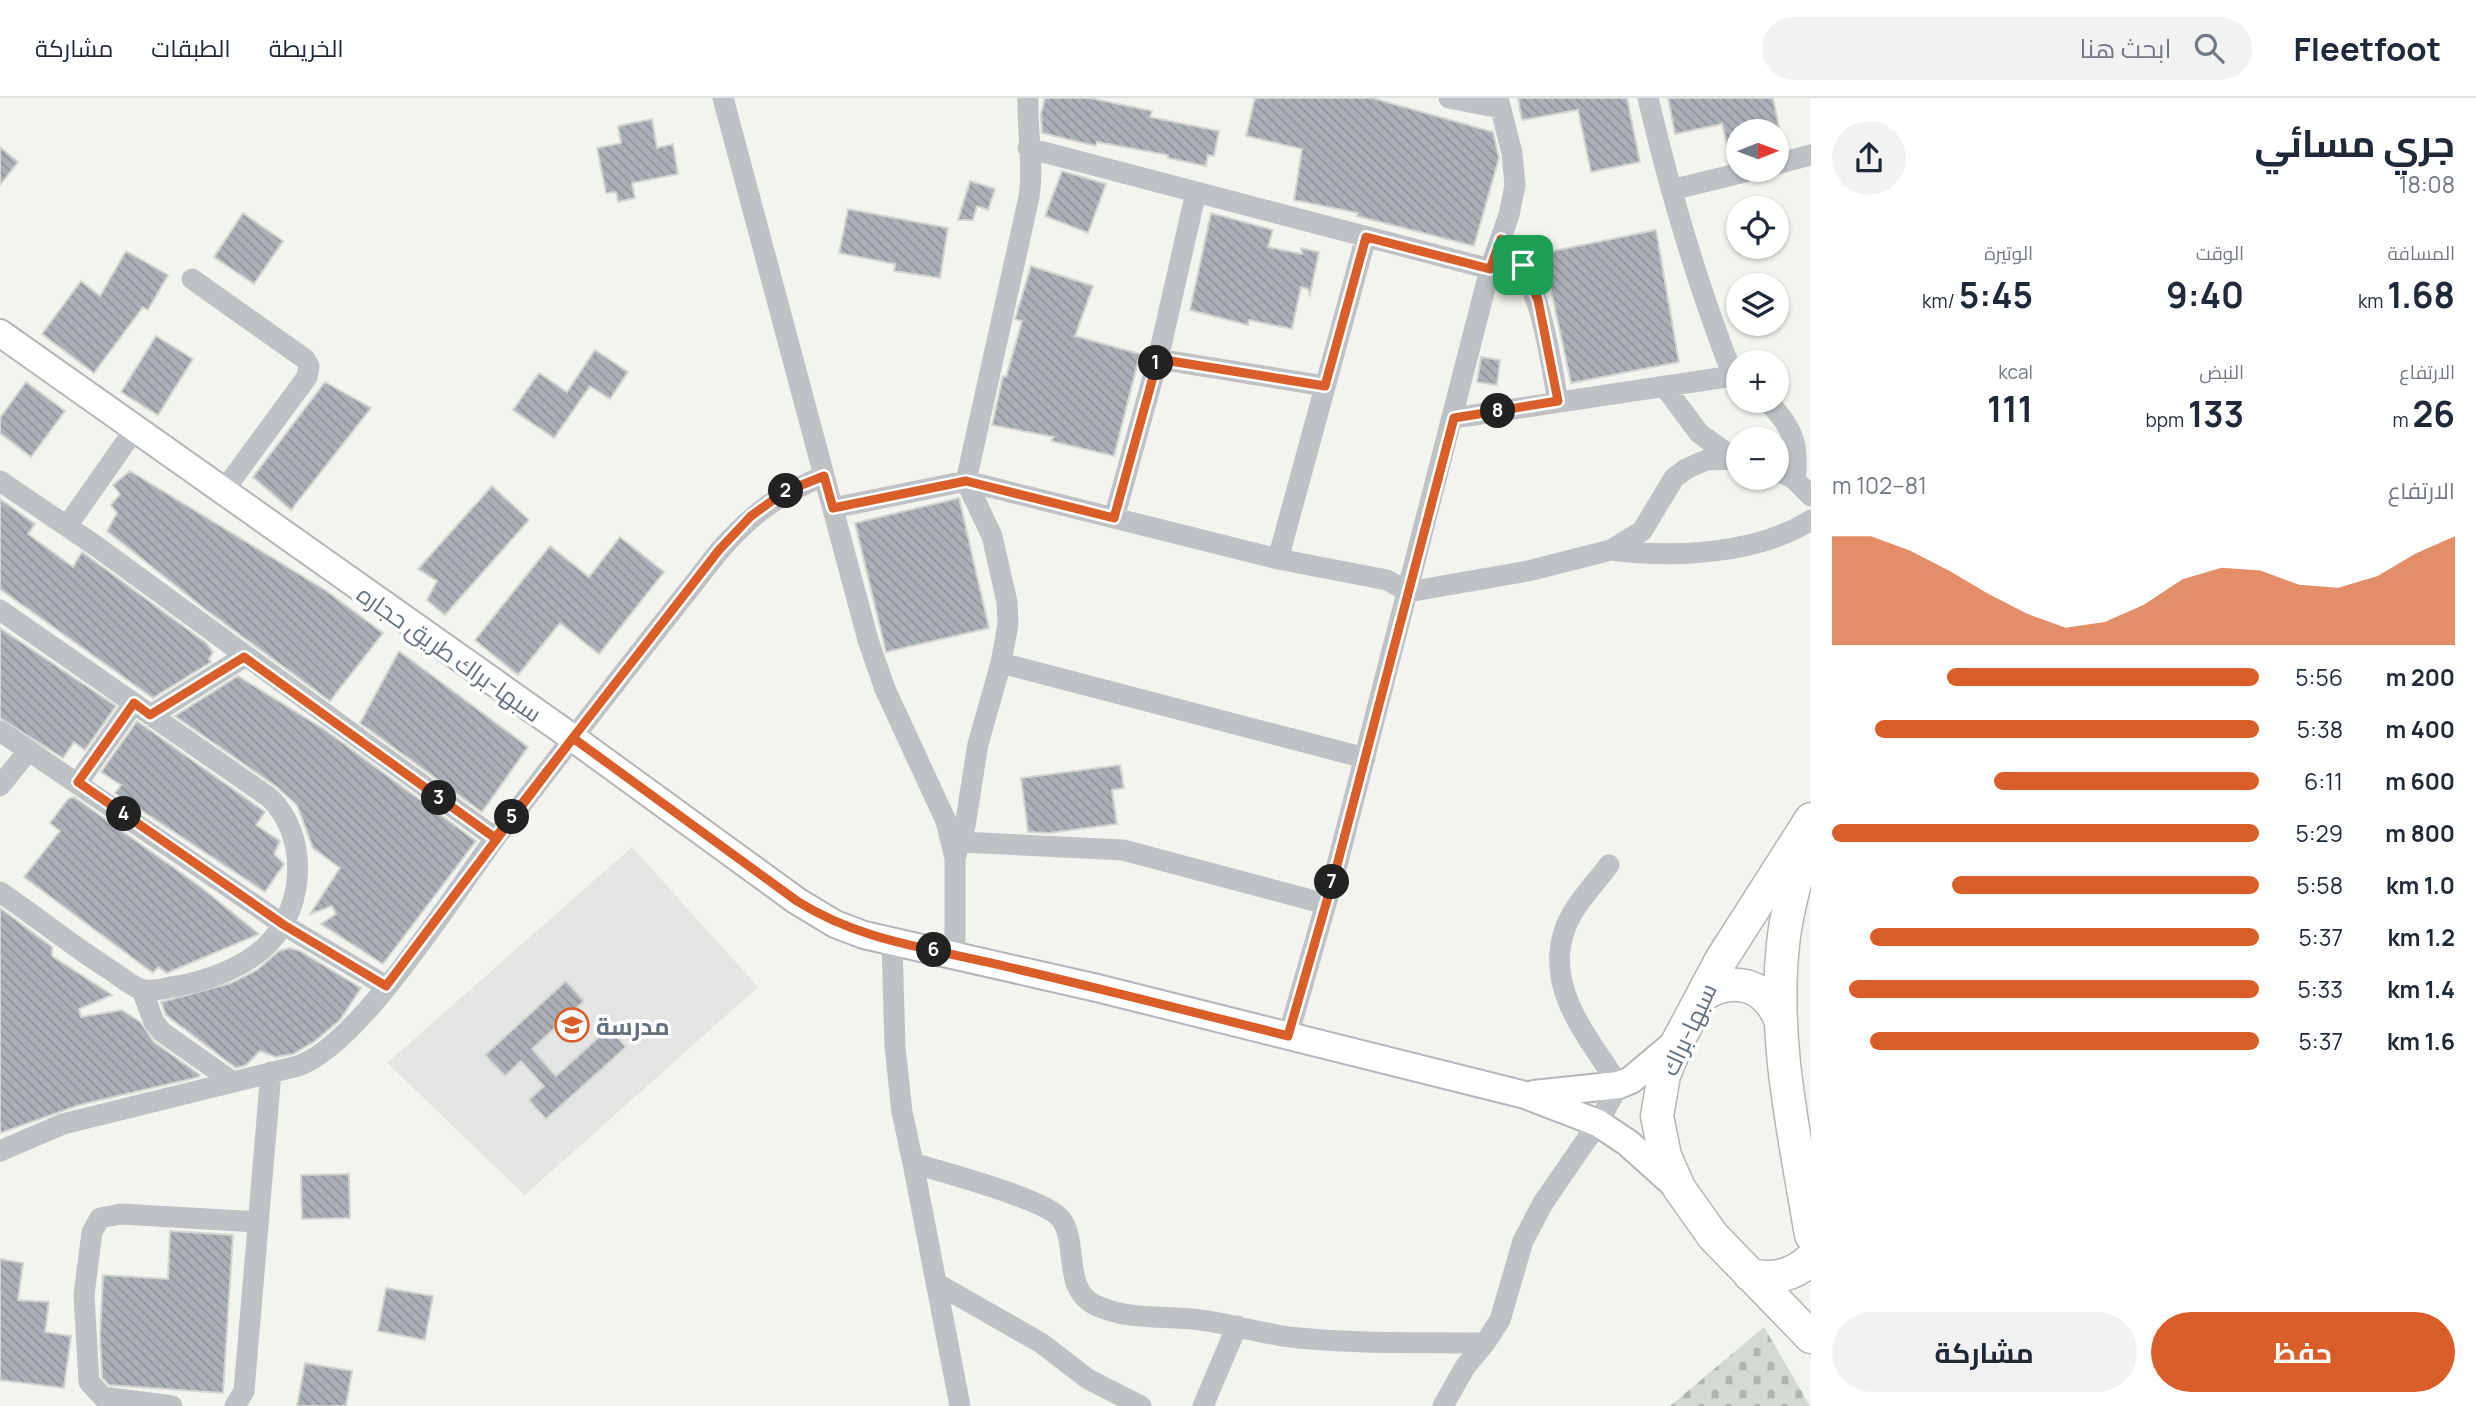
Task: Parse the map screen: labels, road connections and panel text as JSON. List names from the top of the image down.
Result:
{
  "streets": {
    "highway": ["سبها-براك"],
    "main road": ["سبها-براك طريق حجاره"]
  },
  "crossings": [
    ["سبها-براك طريق حجاره", "سبها-براك"]
  ],
  "places": {
    "school or university": ["مدرسة"]
  },
  "north": "right",
  "page": {
    "header": "Fleetfoot",
    "search": "ابحث هنا",
    "nav": ["الخريطة", "الطبقات", "مشاركة"],
    "heading": ["جري مسائي", "18:08"],
    "map_buttons": ["+", "−"],
    "stats": [
      ["المسافة", "1.68 km"],
      ["الوقت", "9:40"],
      ["الوتيرة", "5:45 /km"],
      ["الارتفاع", "26 m"],
      ["النبض", "133 bpm"],
      ["kcal", "111"]
    ],
    "pins": [
      "1",
      "8",
      "2",
      "3",
      "4",
      "5",
      "7",
      "6"
    ],
    "chart": ["الارتفاع", "81–102 m"],
    "list": [
      {
        "name": "200 m",
        "note": "5:56"
      },
      {
        "name": "400 m",
        "note": "5:38"
      },
      {
        "name": "600 m",
        "note": "6:11"
      },
      {
        "name": "800 m",
        "note": "5:29"
      },
      {
        "name": "1.0 km",
        "note": "5:58"
      },
      {
        "name": "1.2 km",
        "note": "5:37"
      },
      {
        "name": "1.4 km",
        "note": "5:33"
      },
      {
        "name": "1.6 km",
        "note": "5:37"
      }
    ],
    "buttons": ["حفظ", "مشاركة"]
  }
}
